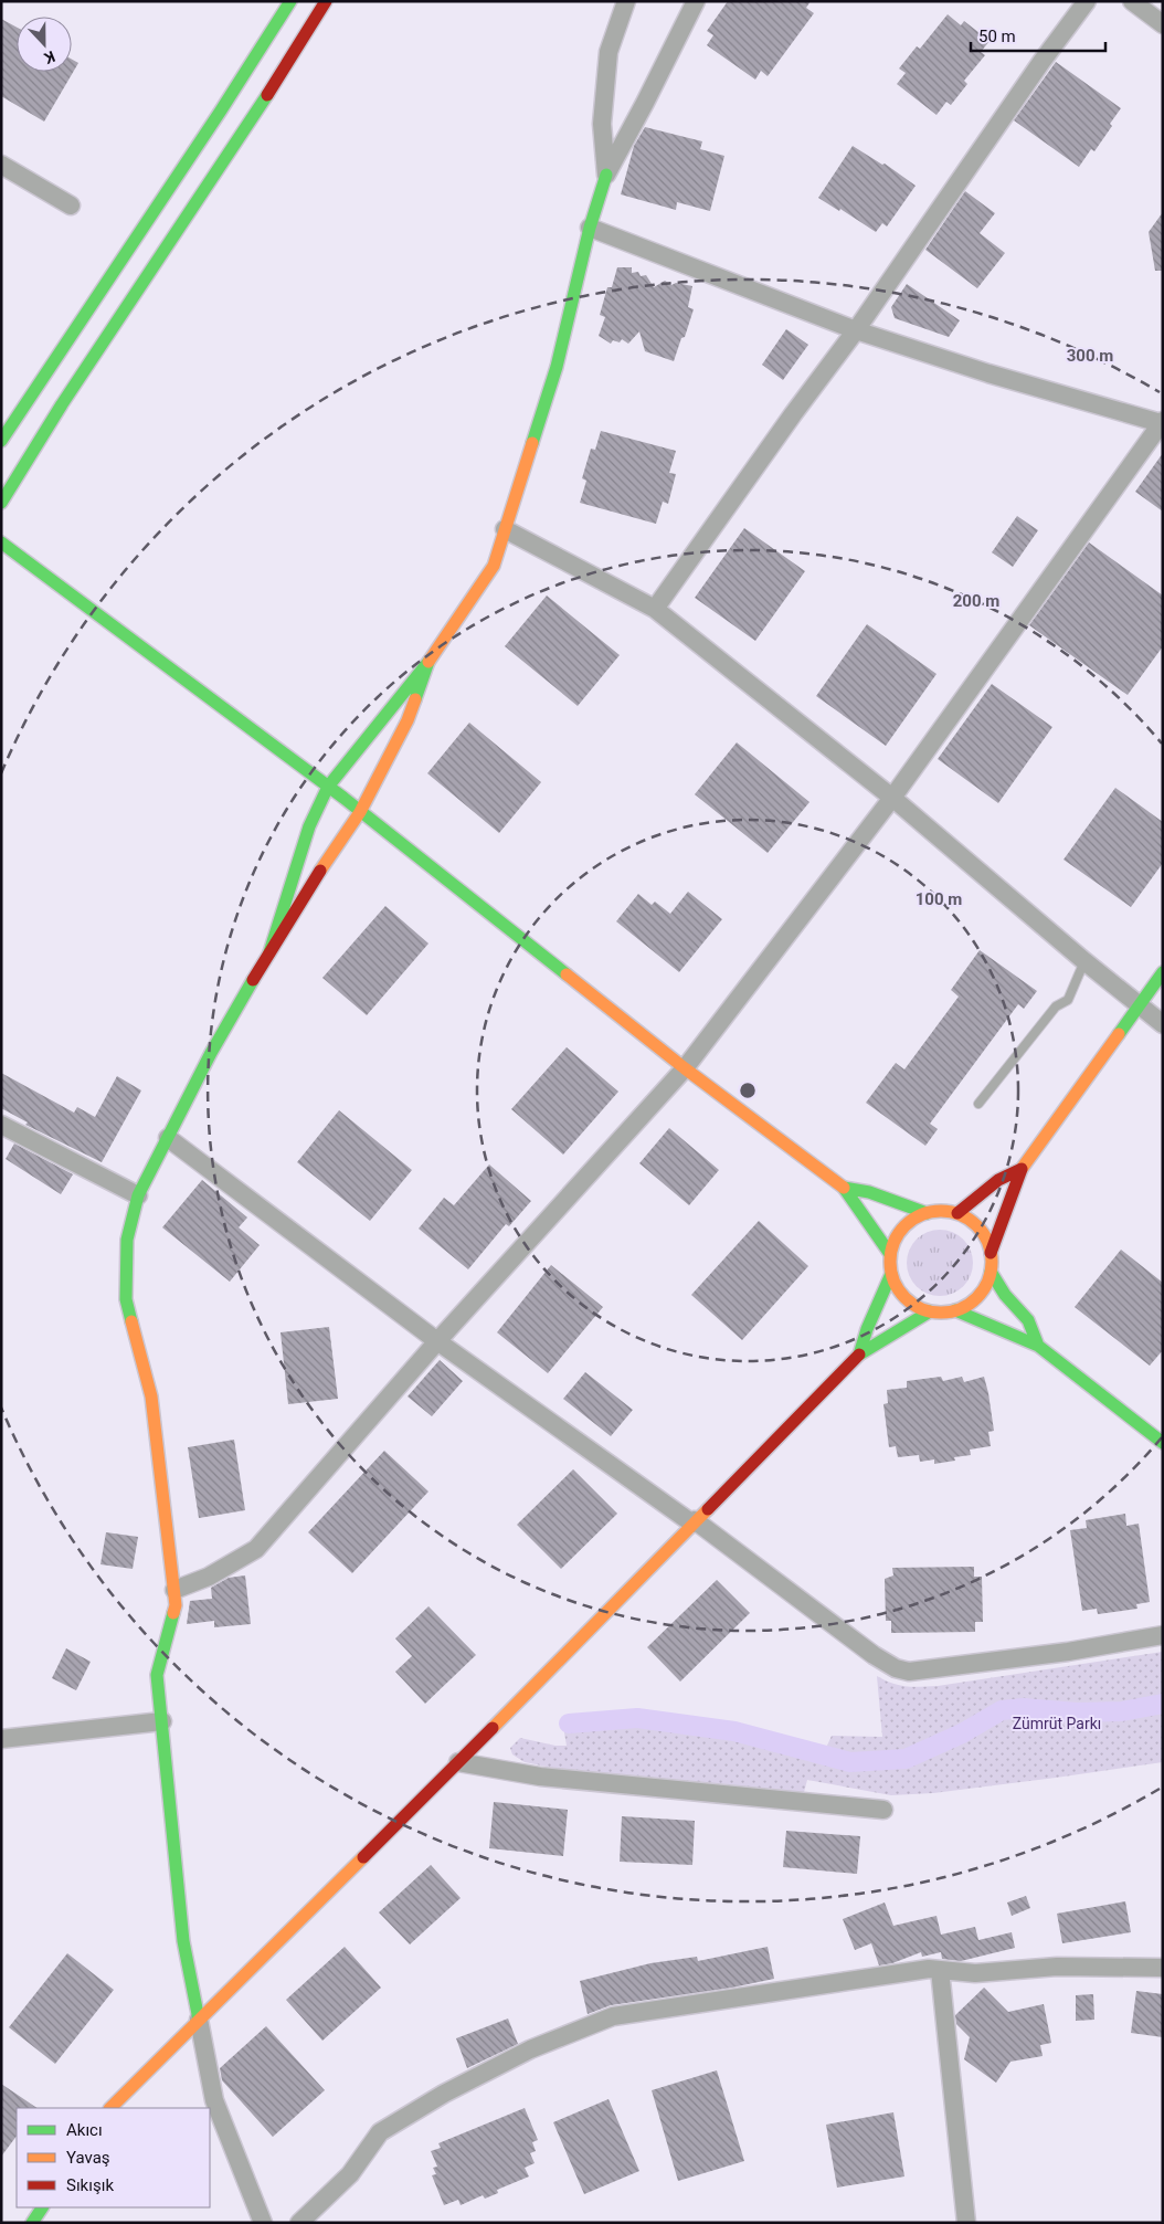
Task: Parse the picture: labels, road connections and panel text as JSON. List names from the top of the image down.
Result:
{
  "parks": ["Zümrüt Parkı"],
  "legend": ["Akıcı", "Yavaş", "Sıkışık"],
  "scale_bar": "50 m",
  "north": "bottom",
  "rings": ["300 m", "200 m", "100 m"]
}
